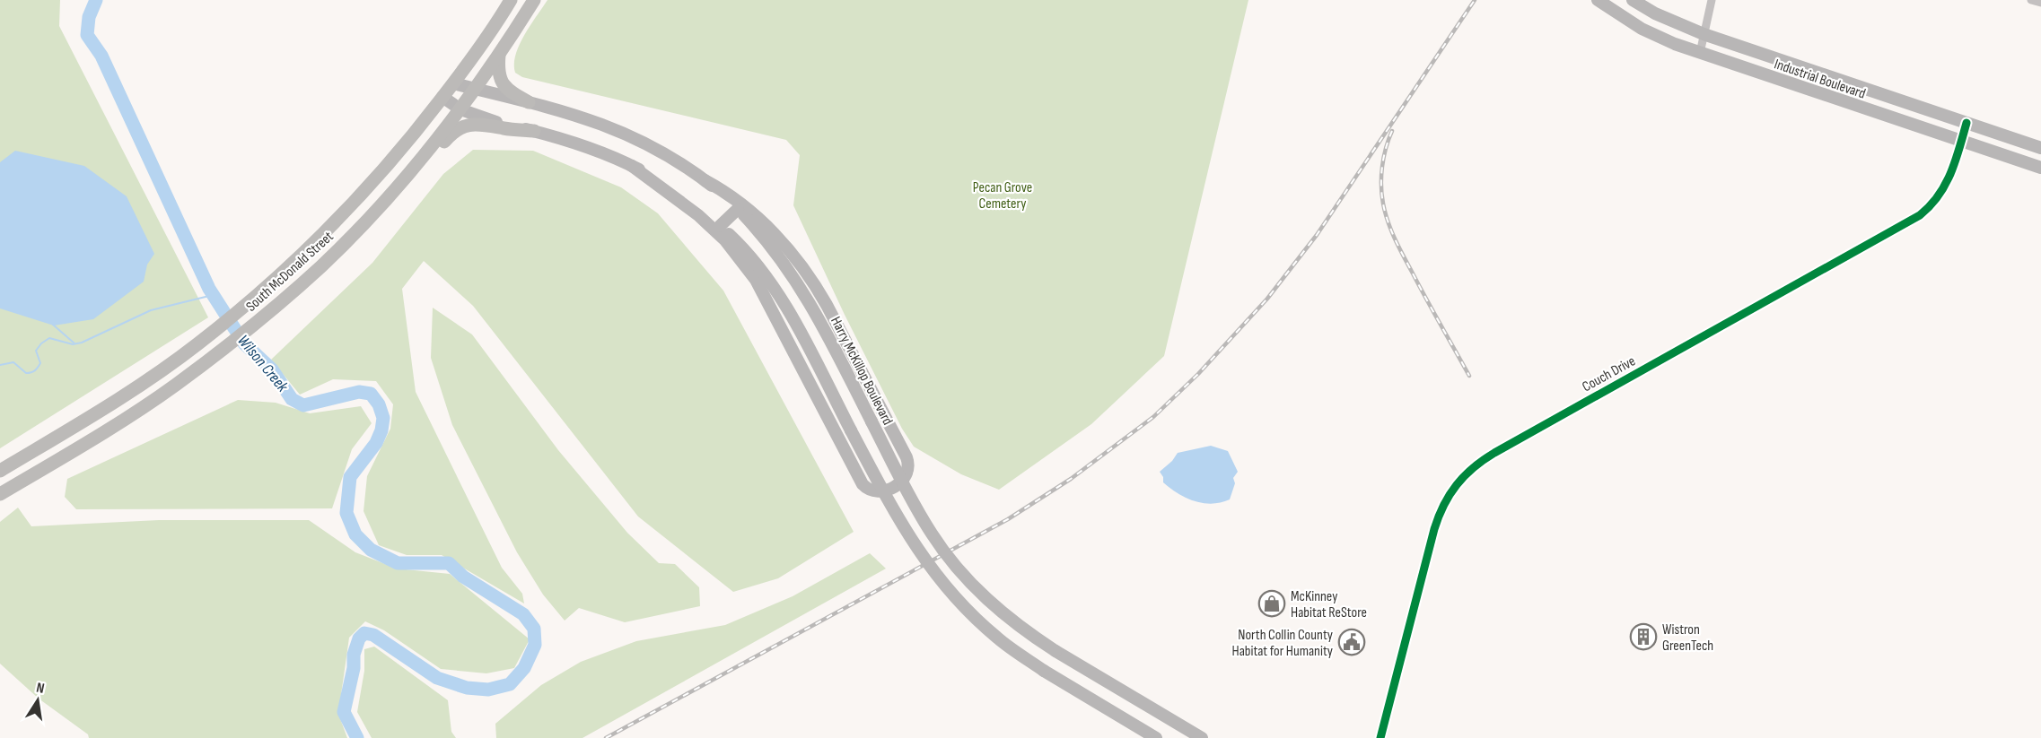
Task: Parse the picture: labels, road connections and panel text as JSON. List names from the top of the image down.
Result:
{
  "streets": {
    "main road": ["Industrial Boulevard", "South McDonald Street", "Harry McKillop Boulevard"],
    "street": ["Couch Drive"]
  },
  "crossings": [
    ["Industrial Boulevard", "Couch Drive"],
    ["South McDonald Street", "Harry McKillop Boulevard"]
  ],
  "water": ["Wilson Creek"],
  "parks": ["Pecan Grove Cemetery"],
  "places": {
    "shop": ["McKinney Habitat ReStore"],
    "building": ["Wistron GreenTech"],
    "public building": ["North Collin County Habitat for Humanity"]
  },
  "north": "top"
}
